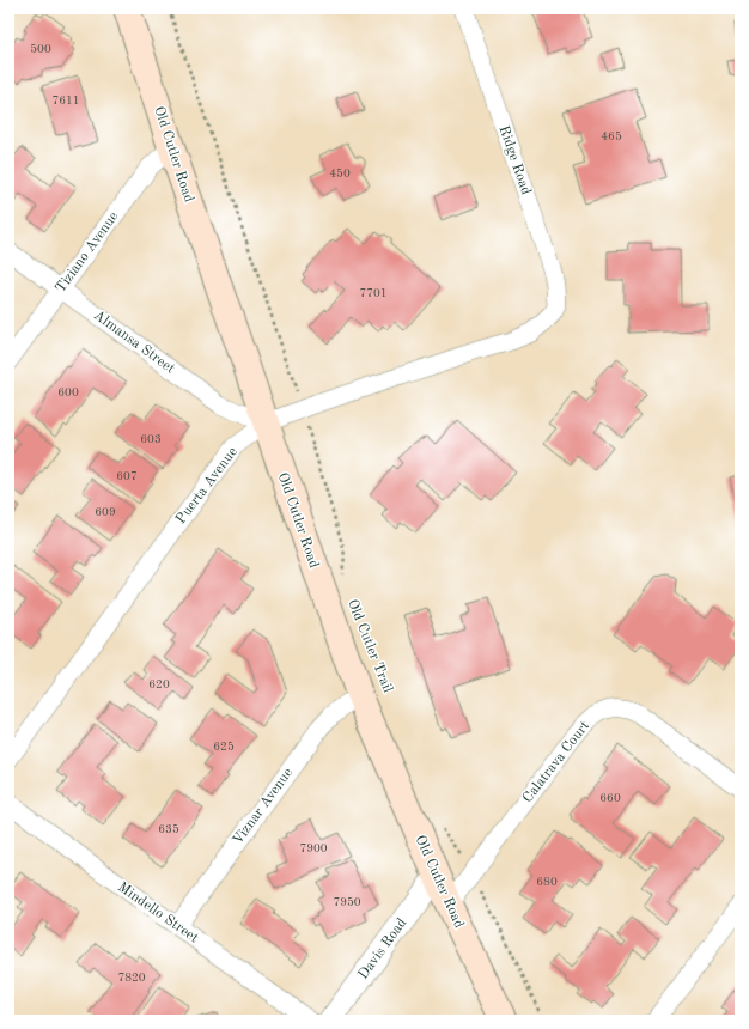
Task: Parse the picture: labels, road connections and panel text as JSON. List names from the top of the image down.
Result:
{
  "streets": {
    "main road": ["Old Cutler Road"],
    "street": [
      "Ridge Road",
      "Tiziano Avenue",
      "Almansa Street",
      "Puerta Avenue",
      "Calatrava Court",
      "Viznar Avenue",
      "Mindello Street",
      "Davis Road"
    ]
  },
  "crossings": [
    ["Old Cutler Road", "Tiziano Avenue"],
    ["Old Cutler Road", "Almansa Street"],
    ["Old Cutler Road", "Puerta Avenue"],
    ["Old Cutler Road", "Calatrava Court"],
    ["Old Cutler Road", "Viznar Avenue"],
    ["Old Cutler Road", "Davis Road"],
    ["Ridge Road", "Puerta Avenue"],
    ["Tiziano Avenue", "Almansa Street"],
    ["Almansa Street", "Puerta Avenue"],
    ["Viznar Avenue", "Mindello Street"]
  ],
  "house_numbers": [
    "500",
    "7611",
    "465",
    "450",
    "7701",
    "600",
    "603",
    "607",
    "609",
    "620",
    "625",
    "660",
    "635",
    "7900",
    "680",
    "7950",
    "7820"
  ]
}
